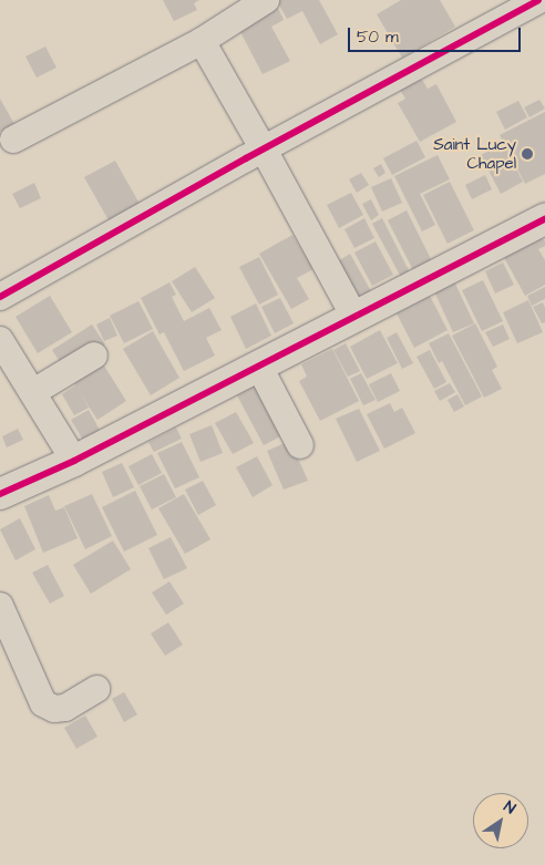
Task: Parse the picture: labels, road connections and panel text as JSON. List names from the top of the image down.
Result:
{
  "places": ["Saint Lucy Chapel"],
  "scale_bar": "50 m",
  "north": "top right"
}
